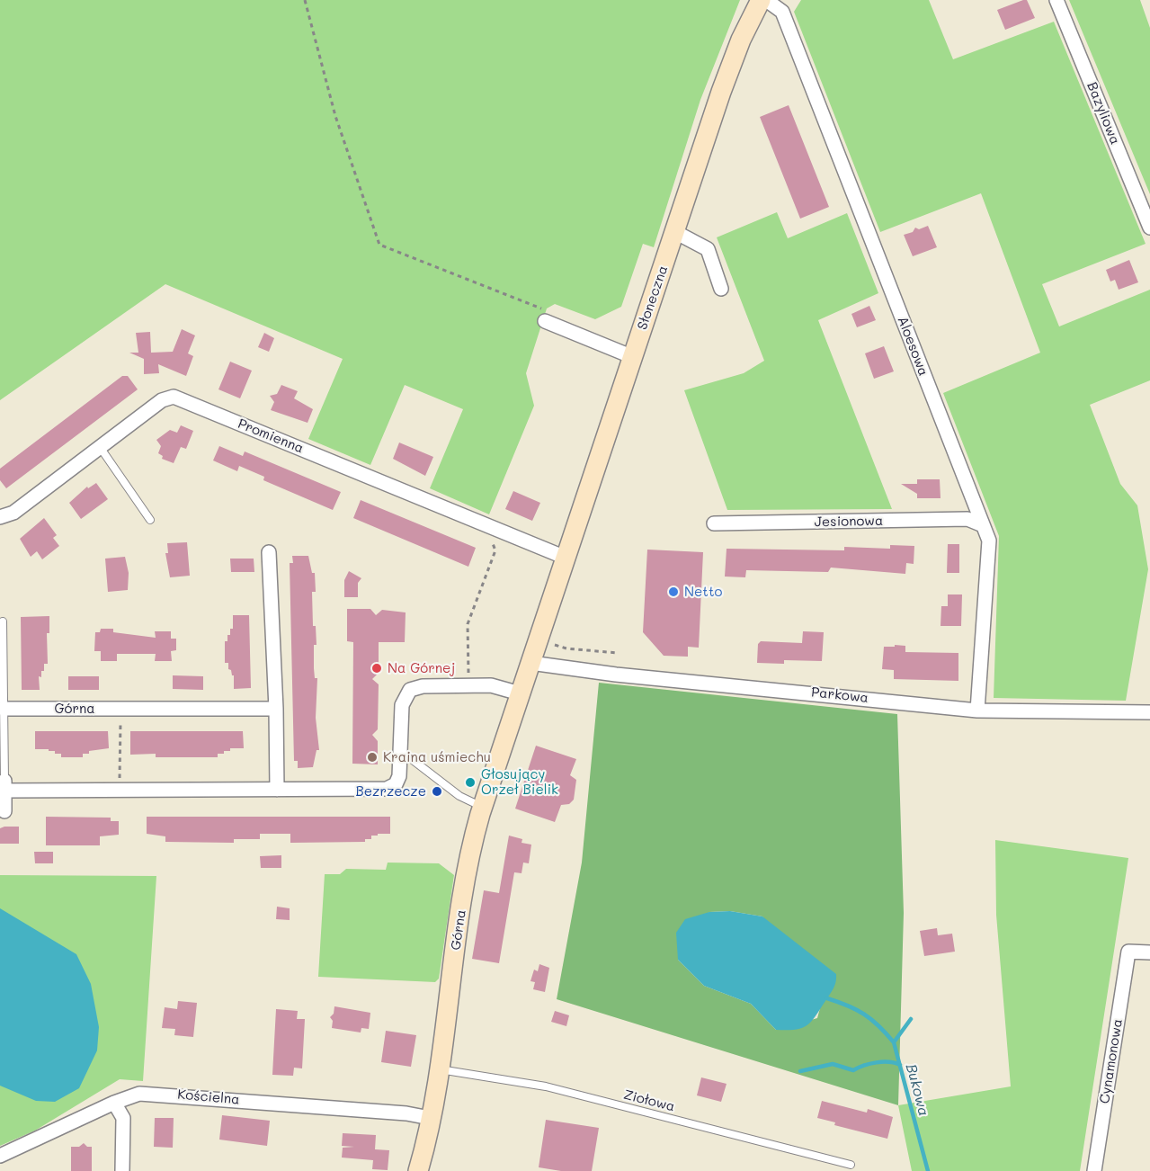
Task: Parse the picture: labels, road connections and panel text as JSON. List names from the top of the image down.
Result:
{
  "streets": {
    "street": [
      "Bazyliowa",
      "Słoneczna",
      "Aloesowa",
      "Promienna",
      "Jesionowa",
      "Parkowa",
      "Górna",
      "Cynamonowa",
      "Kościelna"
    ],
    "lane": ["Ziołowa"]
  },
  "crossings": [
    ["Słoneczna", "Promienna"],
    ["Słoneczna", "Górna"],
    ["Aloesowa", "Jesionowa"],
    ["Aloesowa", "Parkowa"],
    ["Parkowa", "Górna"],
    ["Górna", "Kościelna"],
    ["Górna", "Ziołowa"]
  ],
  "water": ["Bukowa"],
  "places": [
    "Netto",
    "Na Górnej",
    "Kraina uśmiechu",
    "Głosujący Orzeł Bielik",
    "Bezrzecze"
  ]
}
